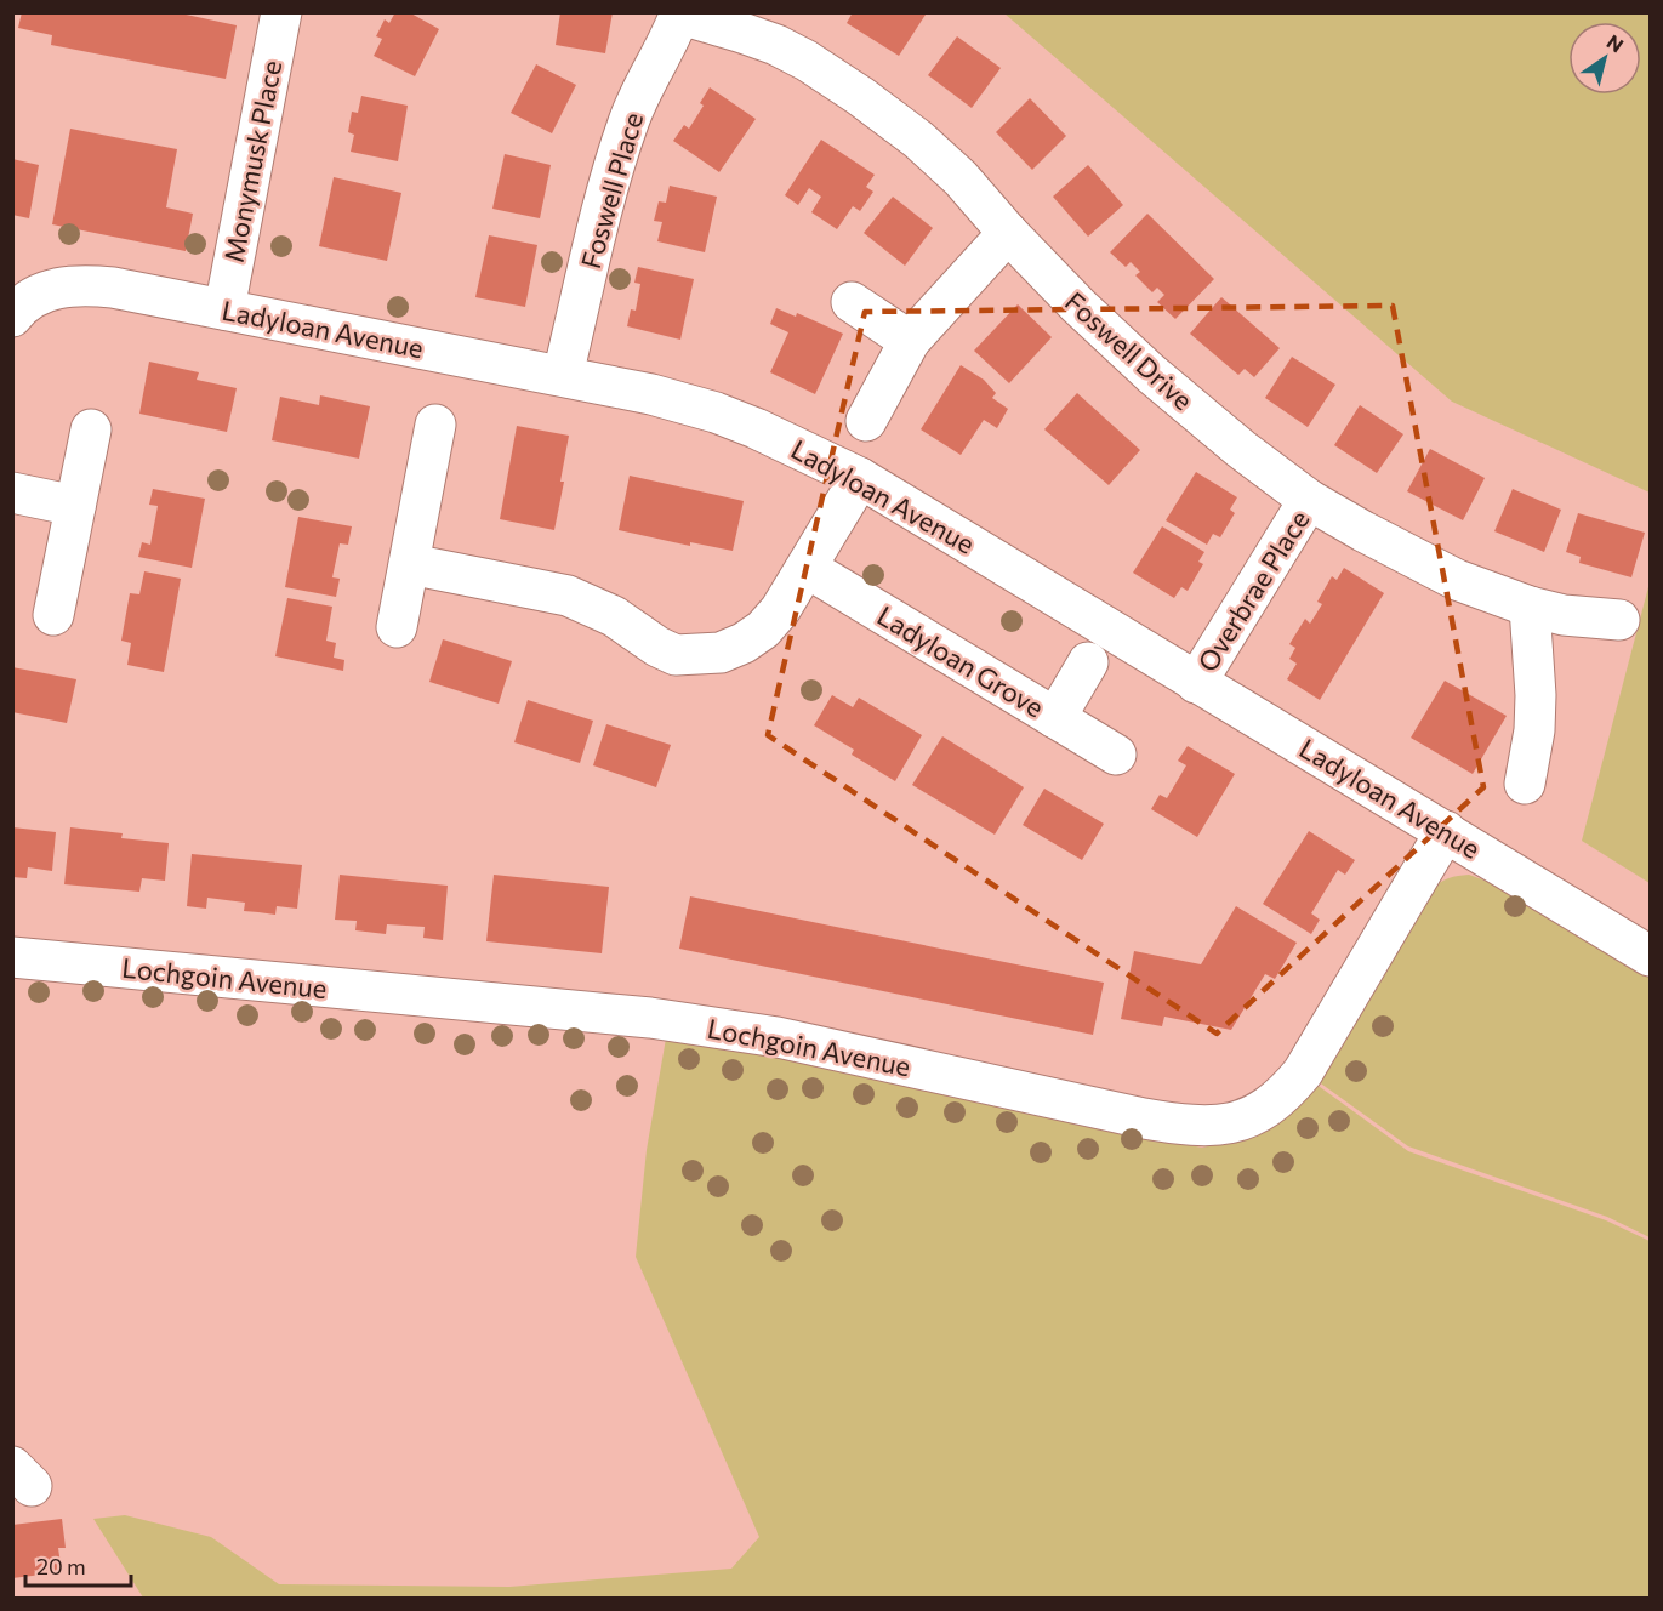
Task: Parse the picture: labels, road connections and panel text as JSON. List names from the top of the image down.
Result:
{
  "streets": {
    "street": [
      "Monymusk Place",
      "Foswell Place",
      "Ladyloan Avenue",
      "Foswell Drive",
      "Overbrae Place",
      "Ladyloan Grove",
      "Lochgoin Avenue"
    ]
  },
  "crossings": [
    ["Monymusk Place", "Ladyloan Avenue"],
    ["Foswell Place", "Ladyloan Avenue"],
    ["Foswell Place", "Foswell Drive"],
    ["Ladyloan Avenue", "Overbrae Place"],
    ["Ladyloan Avenue", "Lochgoin Avenue"],
    ["Foswell Drive", "Overbrae Place"]
  ],
  "scale_bar": "20 m",
  "north": "top right"
}
